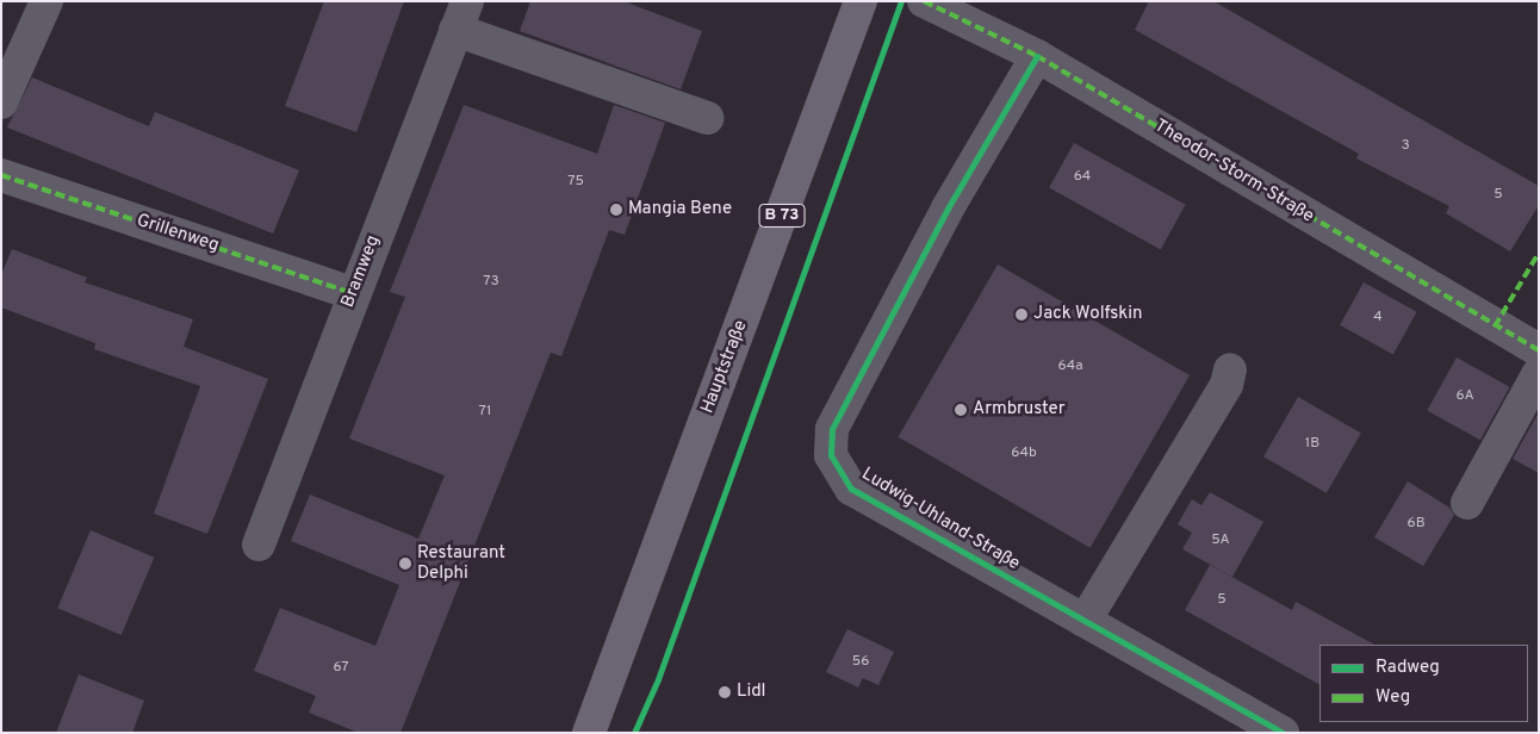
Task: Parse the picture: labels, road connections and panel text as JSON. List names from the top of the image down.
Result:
{
  "streets": {
    "main road": ["B 73", "Hauptstraße"],
    "street": [
      "Theodor-Storm-Straße",
      "Grillenweg",
      "Bramweg",
      "Ludwig-Uhland-Straße"
    ]
  },
  "crossings": [
    ["Theodor-Storm-Straße", "Ludwig-Uhland-Straße"],
    ["Grillenweg", "Bramweg"]
  ],
  "places": [
    "Mangia Bene",
    "Jack Wolfskin",
    "Armbruster",
    "Restaurant Delphi",
    "Lidl"
  ],
  "house_numbers": [
    "3",
    "64",
    "75",
    "5",
    "73",
    "4",
    "64a",
    "6A",
    "71",
    "1B",
    "64b",
    "6B",
    "5A",
    "5",
    "56",
    "67"
  ],
  "legend": ["Radweg", "Weg"]
}
